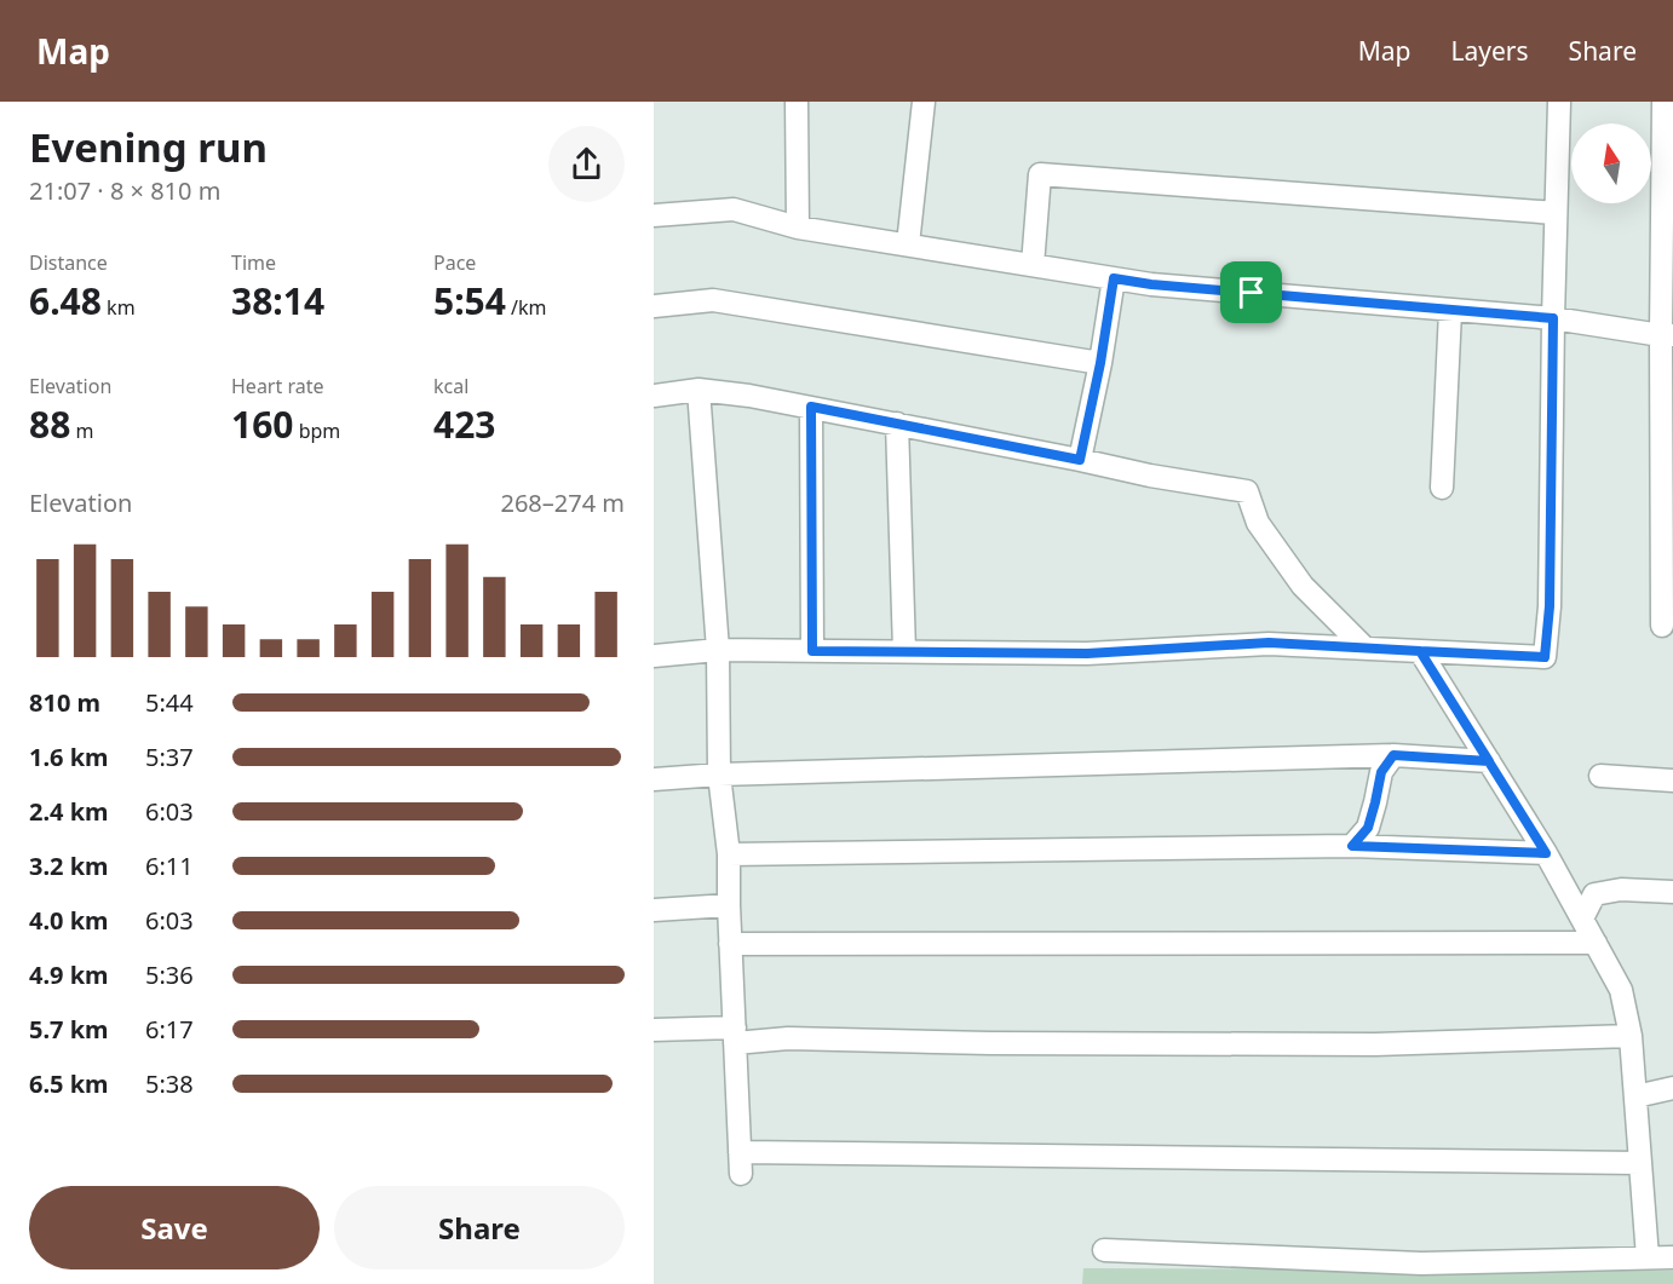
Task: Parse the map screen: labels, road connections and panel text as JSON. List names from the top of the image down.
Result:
{
  "north": "top",
  "page": {
    "header": "Map",
    "nav": ["Map", "Layers", "Share"],
    "heading": ["Evening run", "21:07 · 8 × 810 m"],
    "stats": [
      ["Distance", "6.48 km"],
      ["Time", "38:14"],
      ["Pace", "5:54 /km"],
      ["Elevation", "88 m"],
      ["Heart rate", "160 bpm"],
      ["kcal", "423"]
    ],
    "chart": ["Elevation", "268–274 m"],
    "list": [
      {
        "name": "810 m",
        "note": "5:44"
      },
      {
        "name": "1.6 km",
        "note": "5:37"
      },
      {
        "name": "2.4 km",
        "note": "6:03"
      },
      {
        "name": "3.2 km",
        "note": "6:11"
      },
      {
        "name": "4.0 km",
        "note": "6:03"
      },
      {
        "name": "4.9 km",
        "note": "5:36"
      },
      {
        "name": "5.7 km",
        "note": "6:17"
      },
      {
        "name": "6.5 km",
        "note": "5:38"
      }
    ],
    "buttons": ["Save", "Share"]
  }
}
